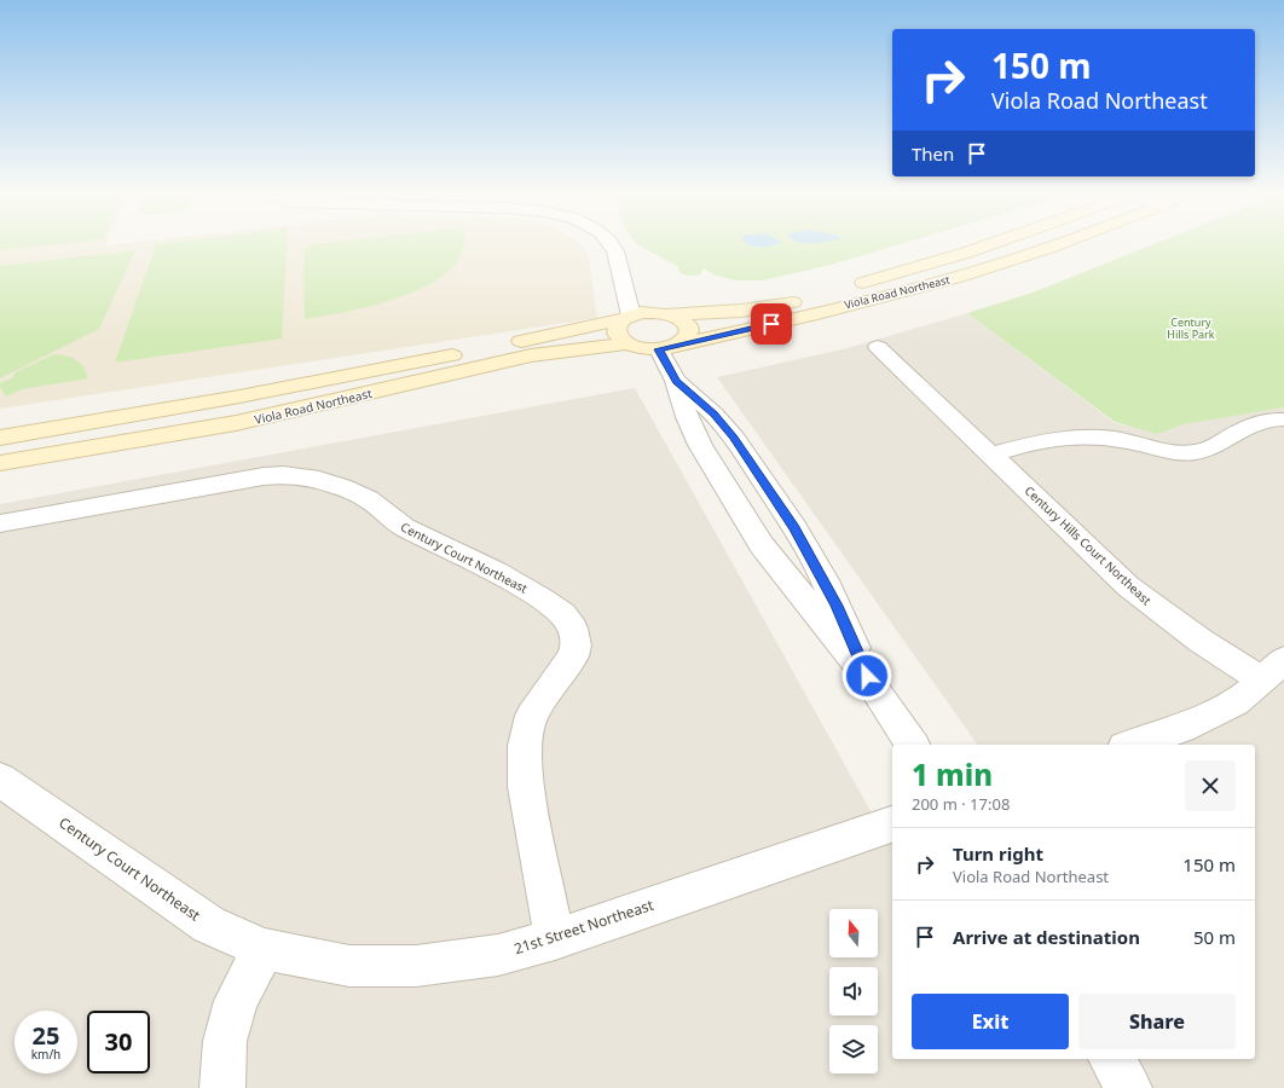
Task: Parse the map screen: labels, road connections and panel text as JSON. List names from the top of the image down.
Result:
{
  "streets": {
    "main road": ["Viola Road Northeast"],
    "street": ["Century Hills Court Northeast", "Century Court Northeast", "21st Street Northeast"]
  },
  "crossings": [
    ["Century Court Northeast", "21st Street Northeast"]
  ],
  "parks": ["Century Hills Park"],
  "north": "top",
  "page": {
    "turn": ["150 m", "Viola Road Northeast"],
    "then": "Then",
    "heading": ["1 min", "200 m · 17:08"],
    "list": [
      {
        "name": "Turn right",
        "note": "Viola Road Northeast",
        "value": "150 m"
      },
      {
        "name": "Arrive at destination",
        "value": "50 m"
      }
    ],
    "buttons": ["Exit", "Share"],
    "speed": "25 km/h",
    "limit": "30"
  }
}
